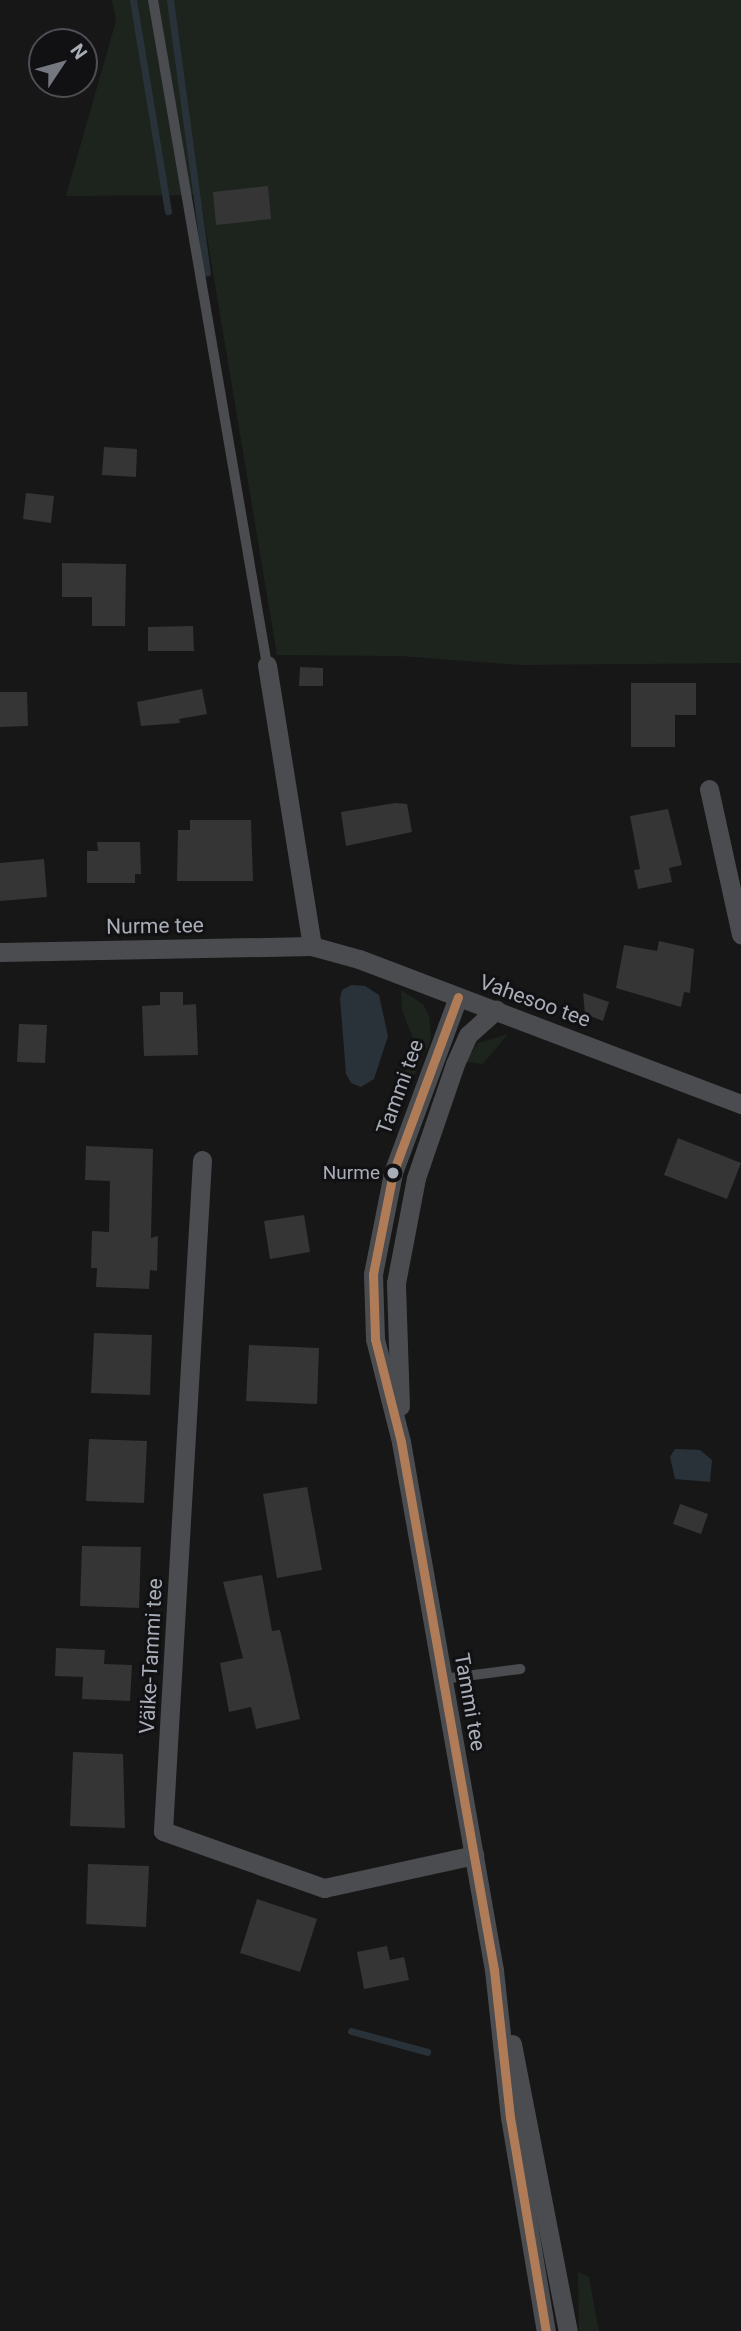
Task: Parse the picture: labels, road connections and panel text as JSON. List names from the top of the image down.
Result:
{
  "streets": {
    "street": [
      "Nurme tee",
      "Vahesoo tee",
      "Tammi tee",
      "Väike-Tammi tee"
    ]
  },
  "crossings": [
    ["Nurme tee", "Vahesoo tee"],
    ["Vahesoo tee", "Tammi tee"],
    ["Tammi tee", "Väike-Tammi tee"]
  ],
  "places": ["Nurme"],
  "north": "top right"
}
